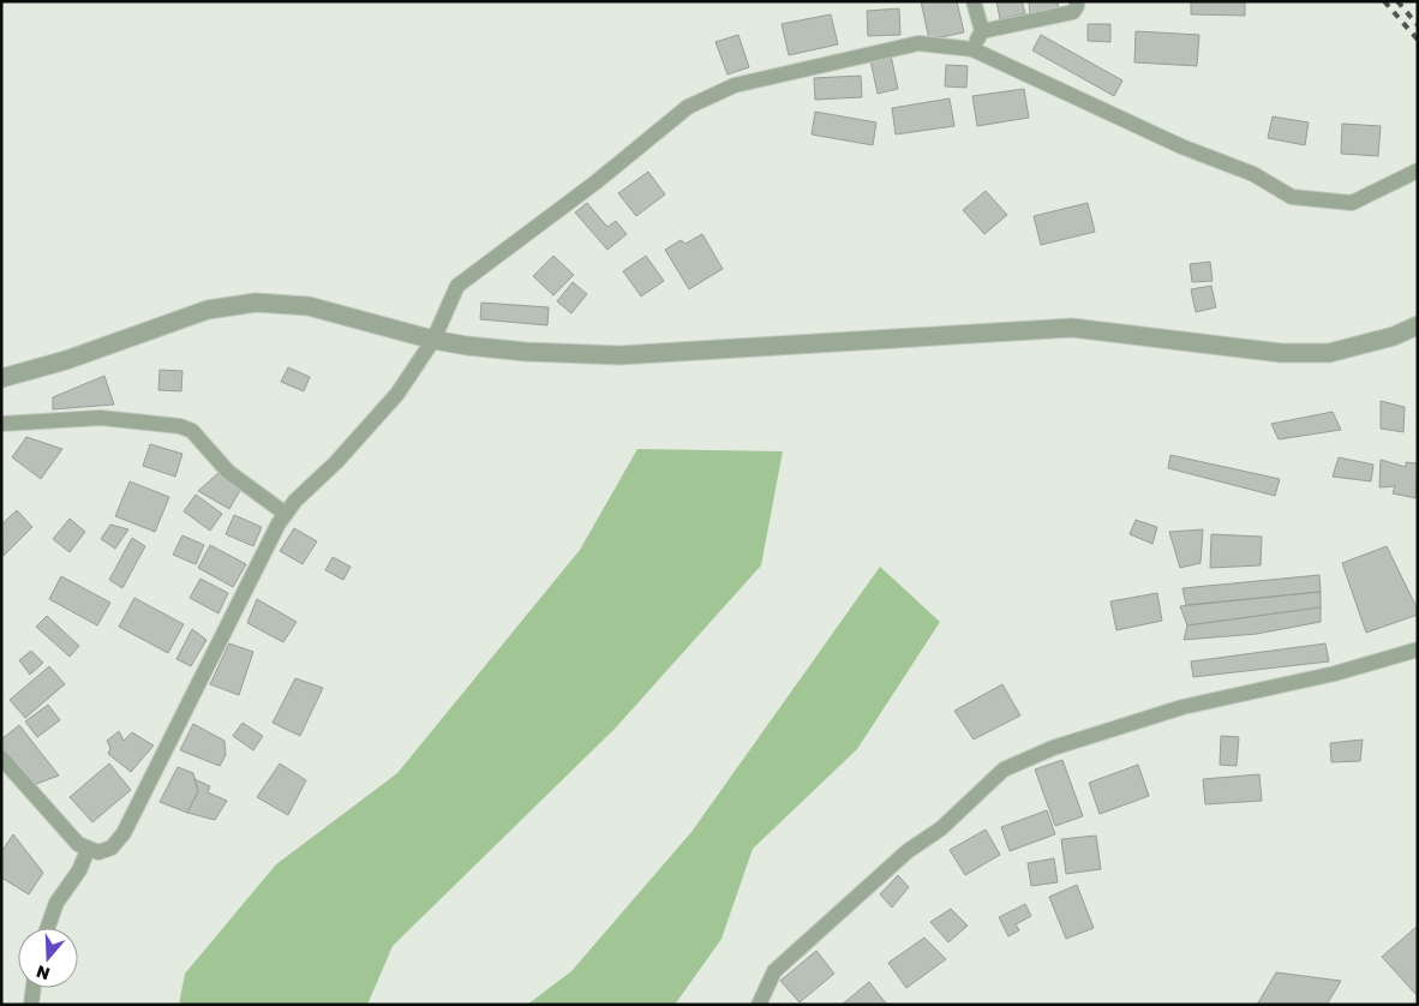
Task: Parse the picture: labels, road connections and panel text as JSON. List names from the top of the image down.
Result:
{
  "north": "bottom"
}
